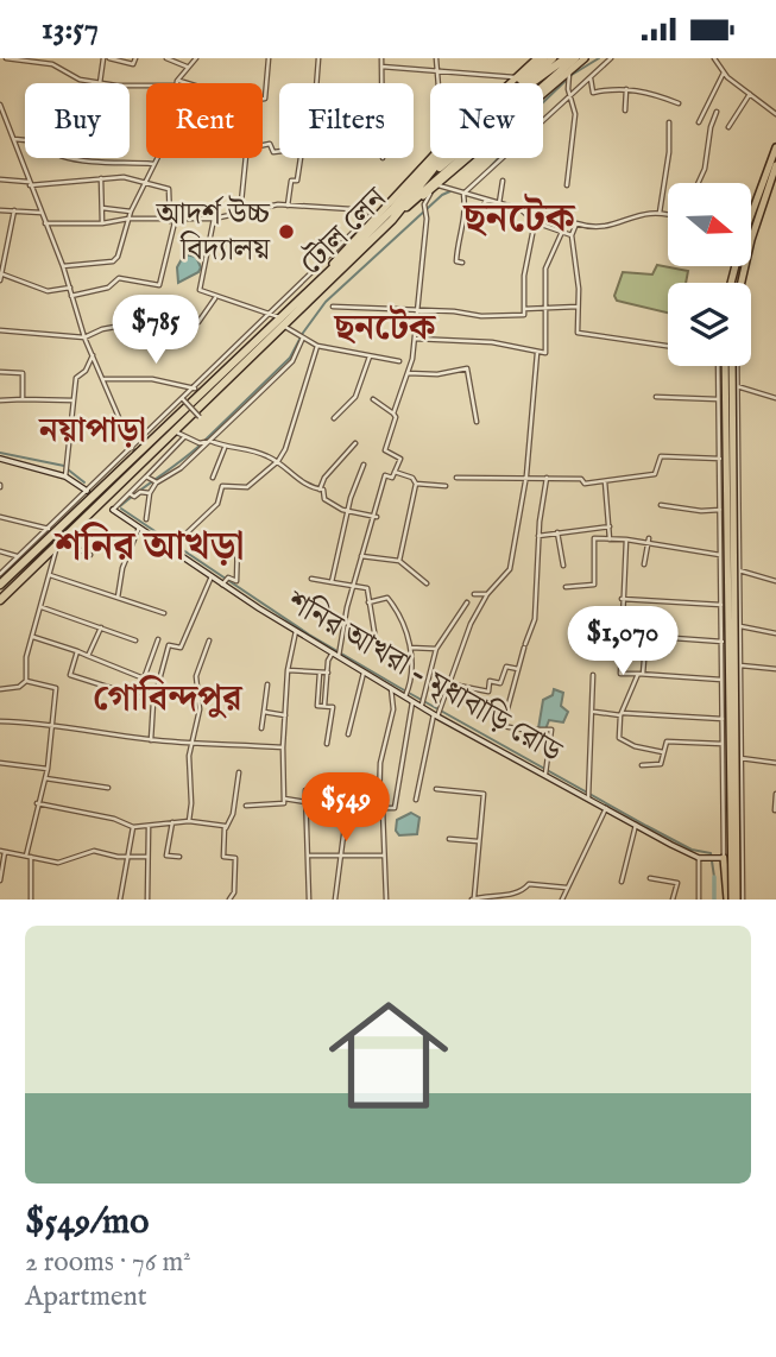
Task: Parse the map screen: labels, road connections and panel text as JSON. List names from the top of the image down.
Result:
{
  "streets": {
    "highway": ["টোল লেন"],
    "main road": ["শনির আখরা - মৃধাবাড়ি রোড"]
  },
  "districts": [
    "ছনটেক",
    "ছনটেক",
    "নয়াপাড়া",
    "শনির আখড়া",
    "গোবিন্দপুর"
  ],
  "places": ["আদর্শ উচ্চ বিদ্যালয়"],
  "north": "right",
  "page": {
    "status": "13:57",
    "chip": [
      "Buy",
      "Rent",
      "Filters",
      "New"
    ],
    "price": ["$785", "$1,070", "$549"],
    "list": [
      {
        "name": "$549/mo",
        "note": "2 rooms · 76 m² · Apartment"
      }
    ]
  }
}
